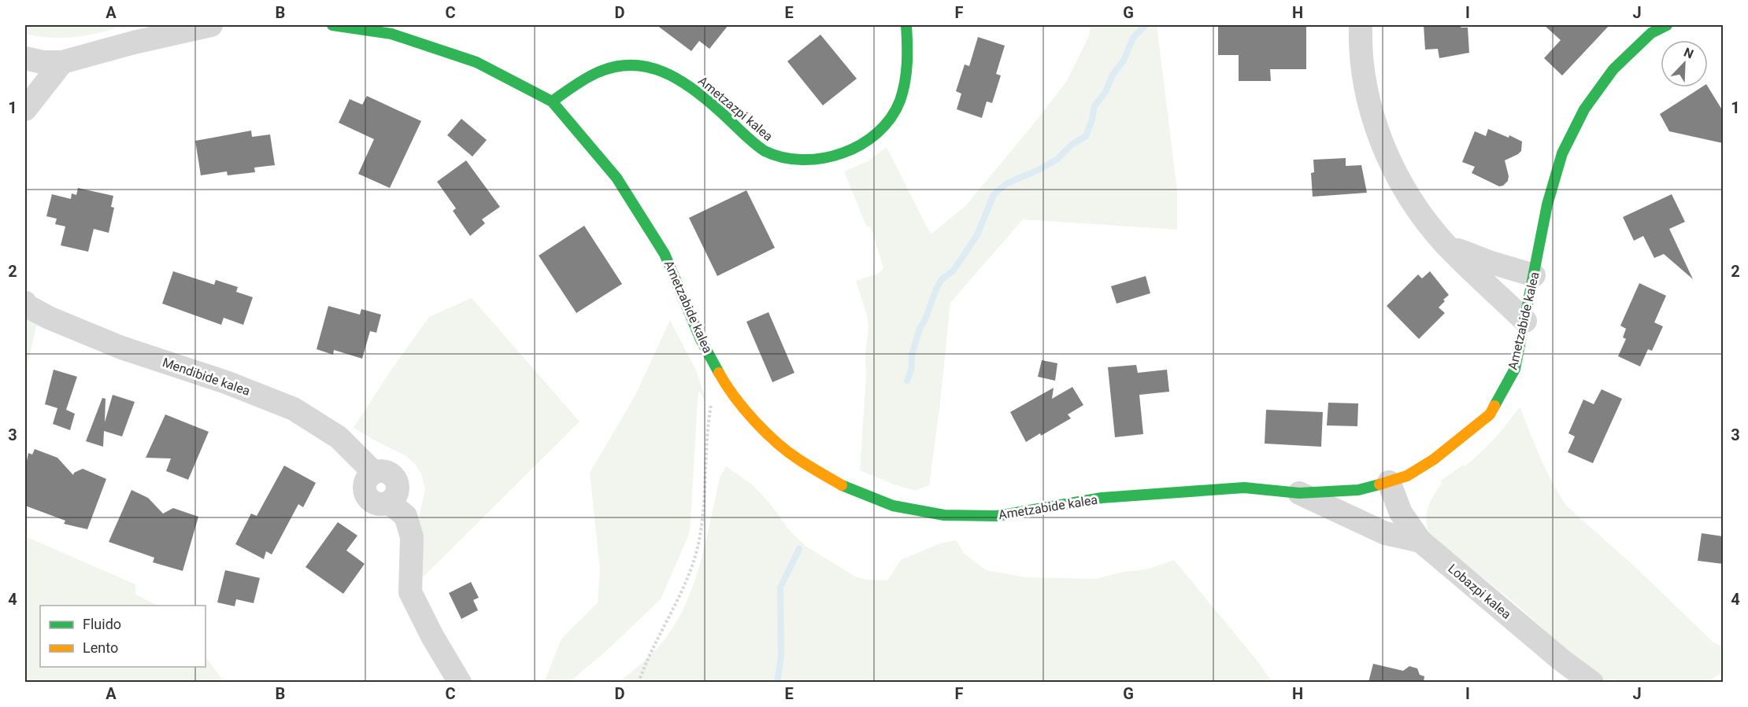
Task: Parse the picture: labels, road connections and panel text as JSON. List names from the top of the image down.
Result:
{
  "streets": {
    "street": [
      "Ametzazpi kalea",
      "Ametzabide kalea",
      "Mendibide kalea",
      "Lobazpi kalea"
    ]
  },
  "crossings": [
    ["Ametzazpi kalea", "Ametzabide kalea"],
    ["Ametzabide kalea", "Lobazpi kalea"]
  ],
  "legend": ["Fluido", "Lento"],
  "north": "top right",
  "grid": {
    "columns": [
      "A",
      "B",
      "C",
      "D",
      "E",
      "F",
      "G",
      "H",
      "I",
      "J"
    ],
    "rows": [
      "1",
      "2",
      "3",
      "4"
    ]
  }
}
